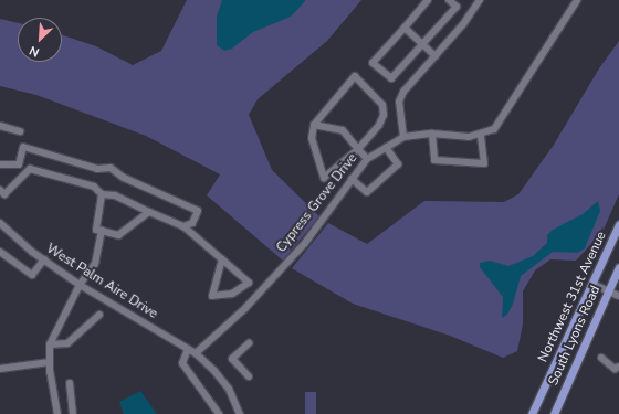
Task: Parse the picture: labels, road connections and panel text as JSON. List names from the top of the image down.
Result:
{
  "streets": {
    "main road": ["Northwest 31st Avenue", "South Lyons Road"],
    "street": ["Cypress Grove Drive", "West Palm Aire Drive"]
  },
  "crossings": [
    ["Cypress Grove Drive", "West Palm Aire Drive"],
    ["Northwest 31st Avenue", "South Lyons Road"]
  ],
  "north": "bottom left"
}
